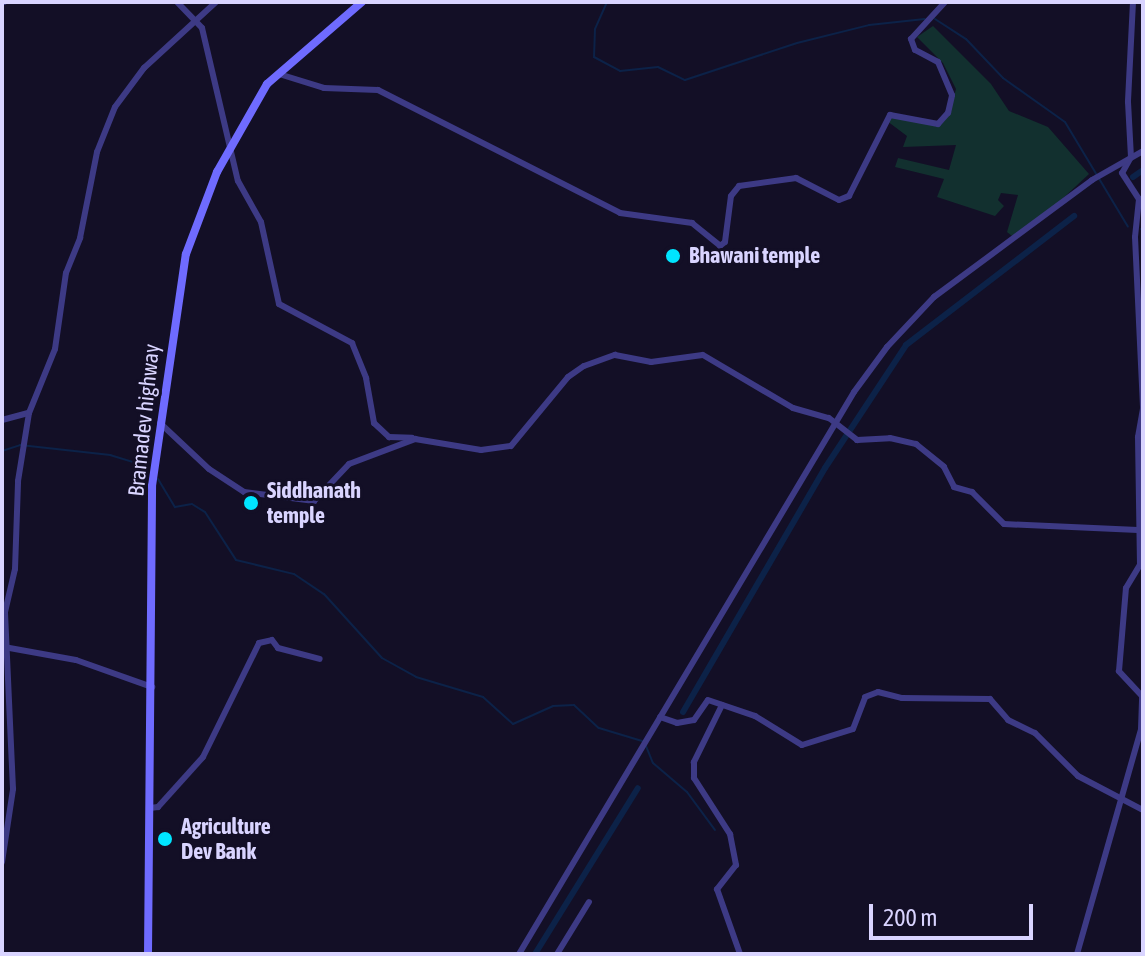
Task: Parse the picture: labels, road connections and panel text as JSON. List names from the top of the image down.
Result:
{
  "streets": {
    "street": ["Bramadev highway"]
  },
  "places": ["Bhawani temple", "Siddhanath temple", "Agriculture Dev Bank"],
  "scale_bar": "200 m"
}
